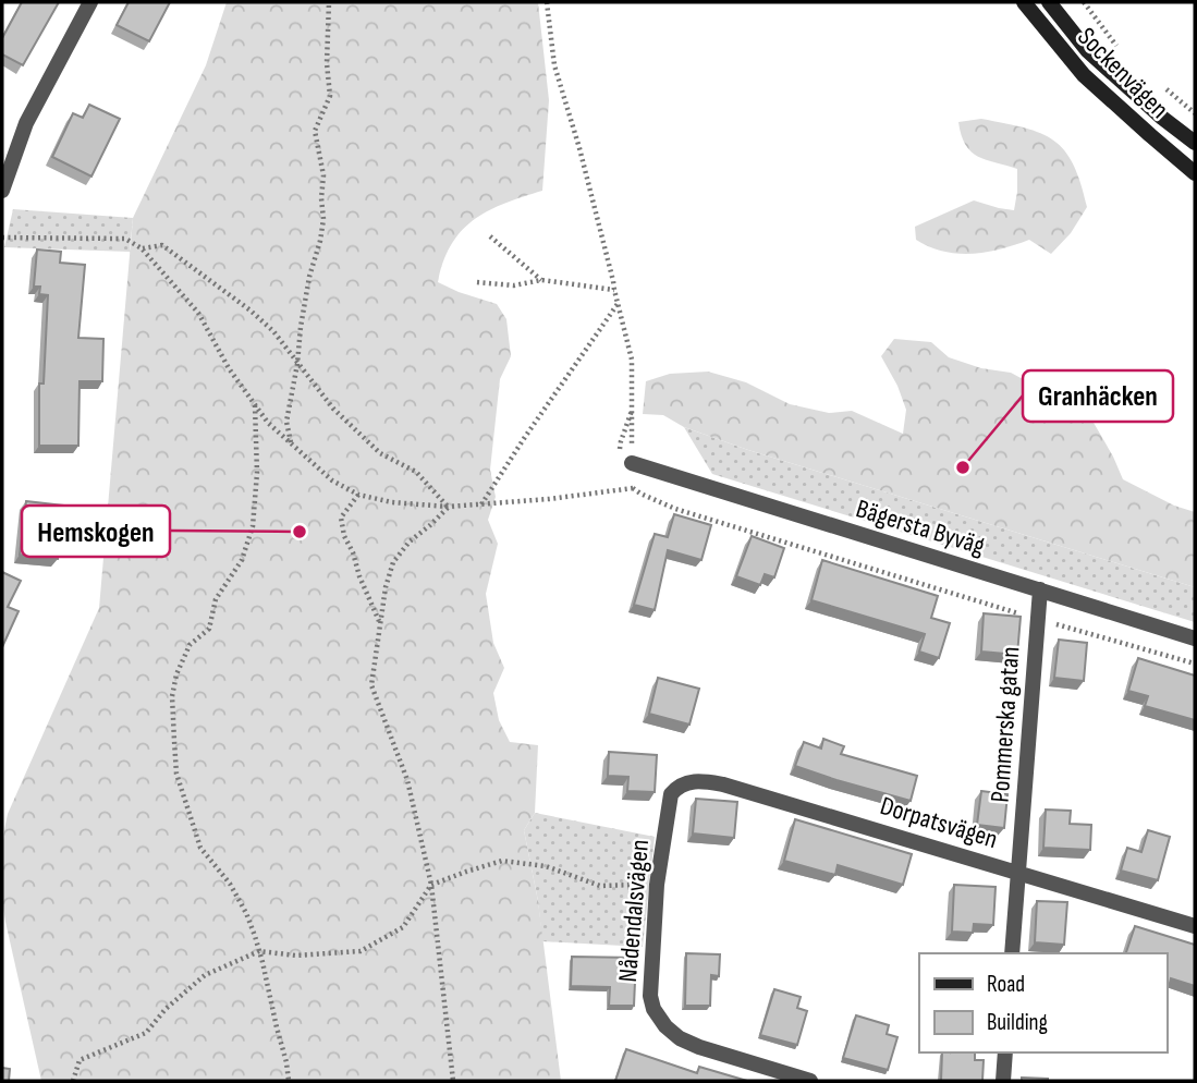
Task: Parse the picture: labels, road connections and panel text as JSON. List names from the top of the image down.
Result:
{
  "streets": {
    "main road": ["Sockenvägen"],
    "street": [
      "Bägersta Byväg",
      "Pommerska gatan",
      "Dorpatsvägen",
      "Nådendalsvägen"
    ]
  },
  "crossings": [
    ["Bägersta Byväg", "Pommerska gatan"],
    ["Pommerska gatan", "Dorpatsvägen"],
    ["Dorpatsvägen", "Nådendalsvägen"]
  ],
  "places": ["Granhäcken", "Hemskogen"],
  "legend": ["Road", "Building"]
}
